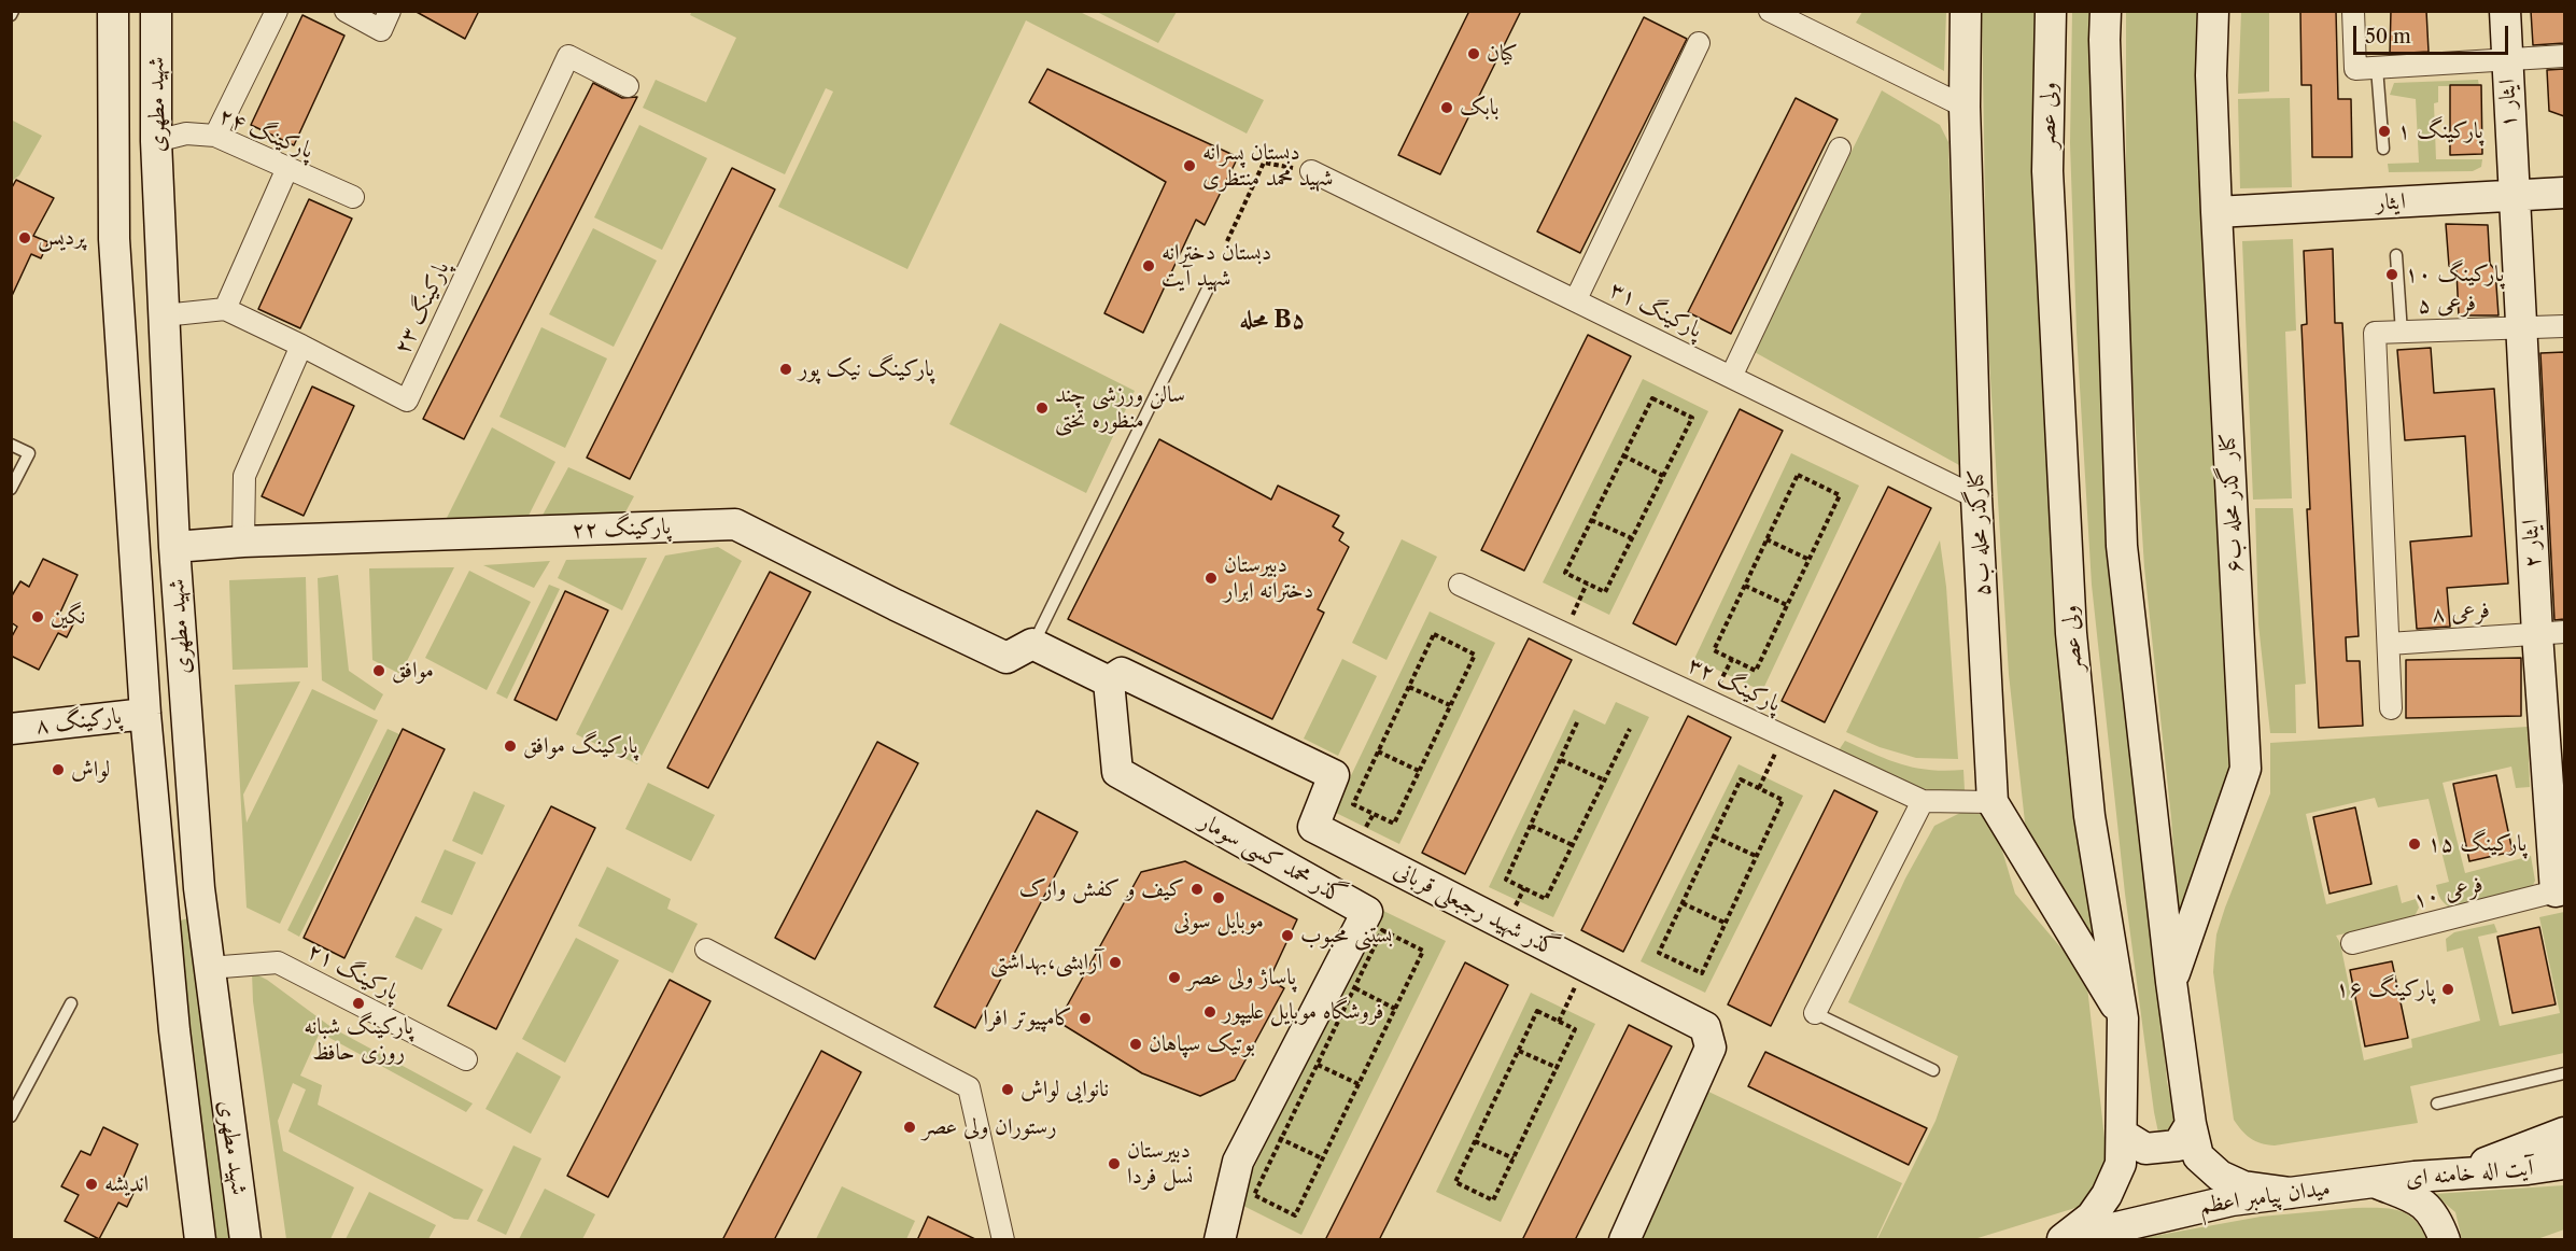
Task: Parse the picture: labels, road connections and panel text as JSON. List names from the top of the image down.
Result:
{
  "streets": {
    "street": [
      "ایثار ۱",
      "شهید مطهری",
      "ولی عصر",
      "پارکینگ ۲۴",
      "ایثار",
      "فرعی ۵",
      "پارکینگ ۲۳",
      "پارکینگ ۳۱",
      "کنار گذر محله ب۶",
      "پارکینگ ۲۲",
      "کنارگذر محله ب۵",
      "ایثار ۲",
      "فرعی ۸",
      "پارکینگ ۳۲",
      "پارکینگ ۸",
      "گذر محمد کسی سومار",
      "فرعی ۱۰",
      "گذر شهید رجبعلی قربانی",
      "پارکینگ ۲۱",
      "آیت اله خامنه ای",
      "میدان پیامبر اعظم"
    ]
  },
  "crossings": [
    ["ایثار ۱", "ایثار"],
    ["ایثار ۱", "ایثار ۲"],
    ["شهید مطهری", "پارکینگ ۲۴"],
    ["شهید مطهری", "پارکینگ ۲۲"],
    ["شهید مطهری", "پارکینگ ۸"],
    ["شهید مطهری", "پارکینگ ۲۱"],
    ["ولی عصر", "کنارگذر محله ب۵"],
    ["ولی عصر", "میدان پیامبر اعظم"],
    ["ایثار", "کنار گذر محله ب۶"],
    ["ایثار", "ایثار ۲"],
    ["فرعی ۵", "ایثار ۲"],
    ["فرعی ۵", "فرعی ۸"],
    ["پارکینگ ۳۱", "کنارگذر محله ب۵"],
    ["کنارگذر محله ب۵", "پارکینگ ۳۲"],
    ["ایثار ۲", "فرعی ۸"],
    ["ایثار ۲", "فرعی ۱۰"],
    ["گذر محمد کسی سومار", "گذر شهید رجبعلی قربانی"],
    ["آیت اله خامنه ای", "میدان پیامبر اعظم"]
  ],
  "districts": ["محله B۵"],
  "places": [
    "کیان",
    "بابک",
    "پارکینگ ۱",
    "دبستان پسرانه شهید محمد منتظری",
    "پردیس",
    "دبستان دخترانه شهید آیت",
    "پارکینگ ۱۰",
    "پارکینگ نیک پور",
    "سالن ورزشی چند منظوره تختی",
    "دبیرستان دخترانه ابرار",
    "نگین",
    "موافق",
    "پارکینگ موافق",
    "لواش",
    "پارکینگ ۱۵",
    "کیف و کفش وارک",
    "موبایل سونی",
    "بستنی محبوب",
    "آرایشی،بهداشتی",
    "پاساژ ولی عصر",
    "پارکینگ ۱۶",
    "پارکینگ شبانه روزی حافظ",
    "فروشگاه موبایل علیپور",
    "کامپیوتر افرا",
    "بوتیک سپاهان",
    "نانوایی لواش",
    "رستوران ولی عصر",
    "دبیرستان نسل فردا",
    "اندیشه"
  ],
  "scale_bar": "50 m"
}
